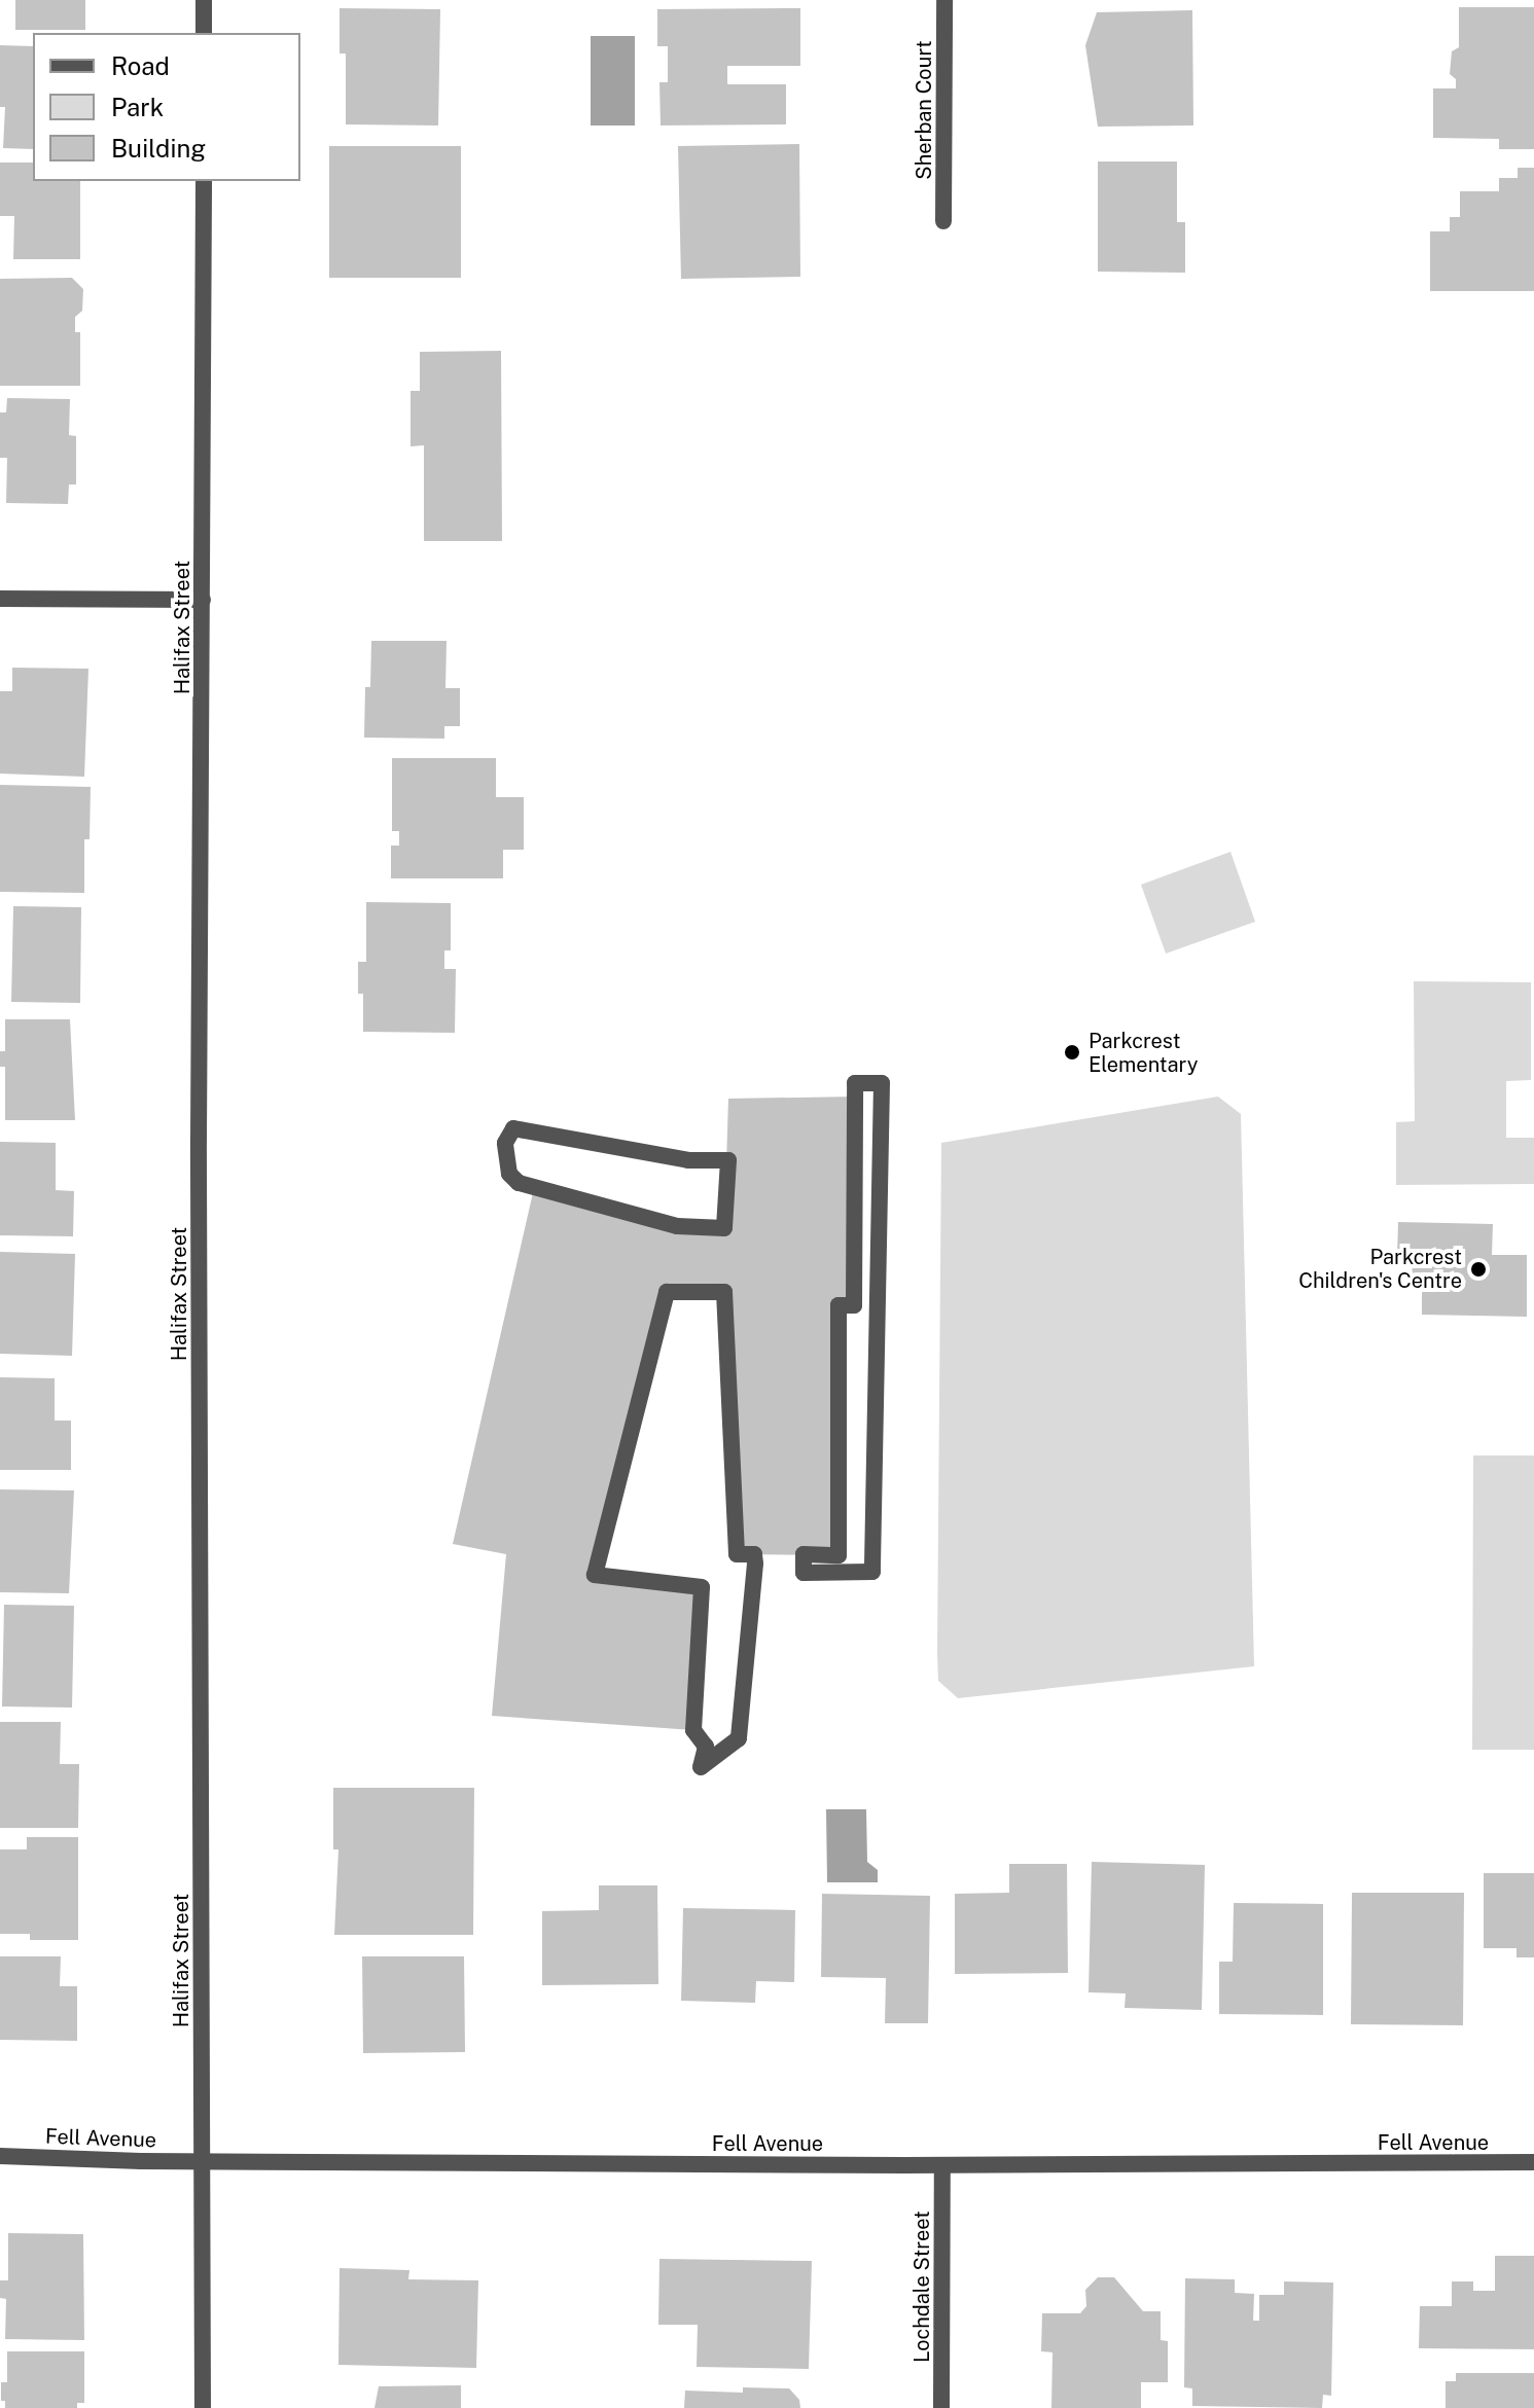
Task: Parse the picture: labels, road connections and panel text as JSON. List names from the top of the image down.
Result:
{
  "streets": {
    "street": [
      "Sherban Court",
      "Halifax Street",
      "Fell Avenue",
      "Lochdale Street"
    ]
  },
  "crossings": [
    ["Halifax Street", "Fell Avenue"],
    ["Fell Avenue", "Lochdale Street"]
  ],
  "places": ["Parkcrest Elementary", "Parkcrest Children's Centre"],
  "legend": ["Road", "Park", "Building"]
}
